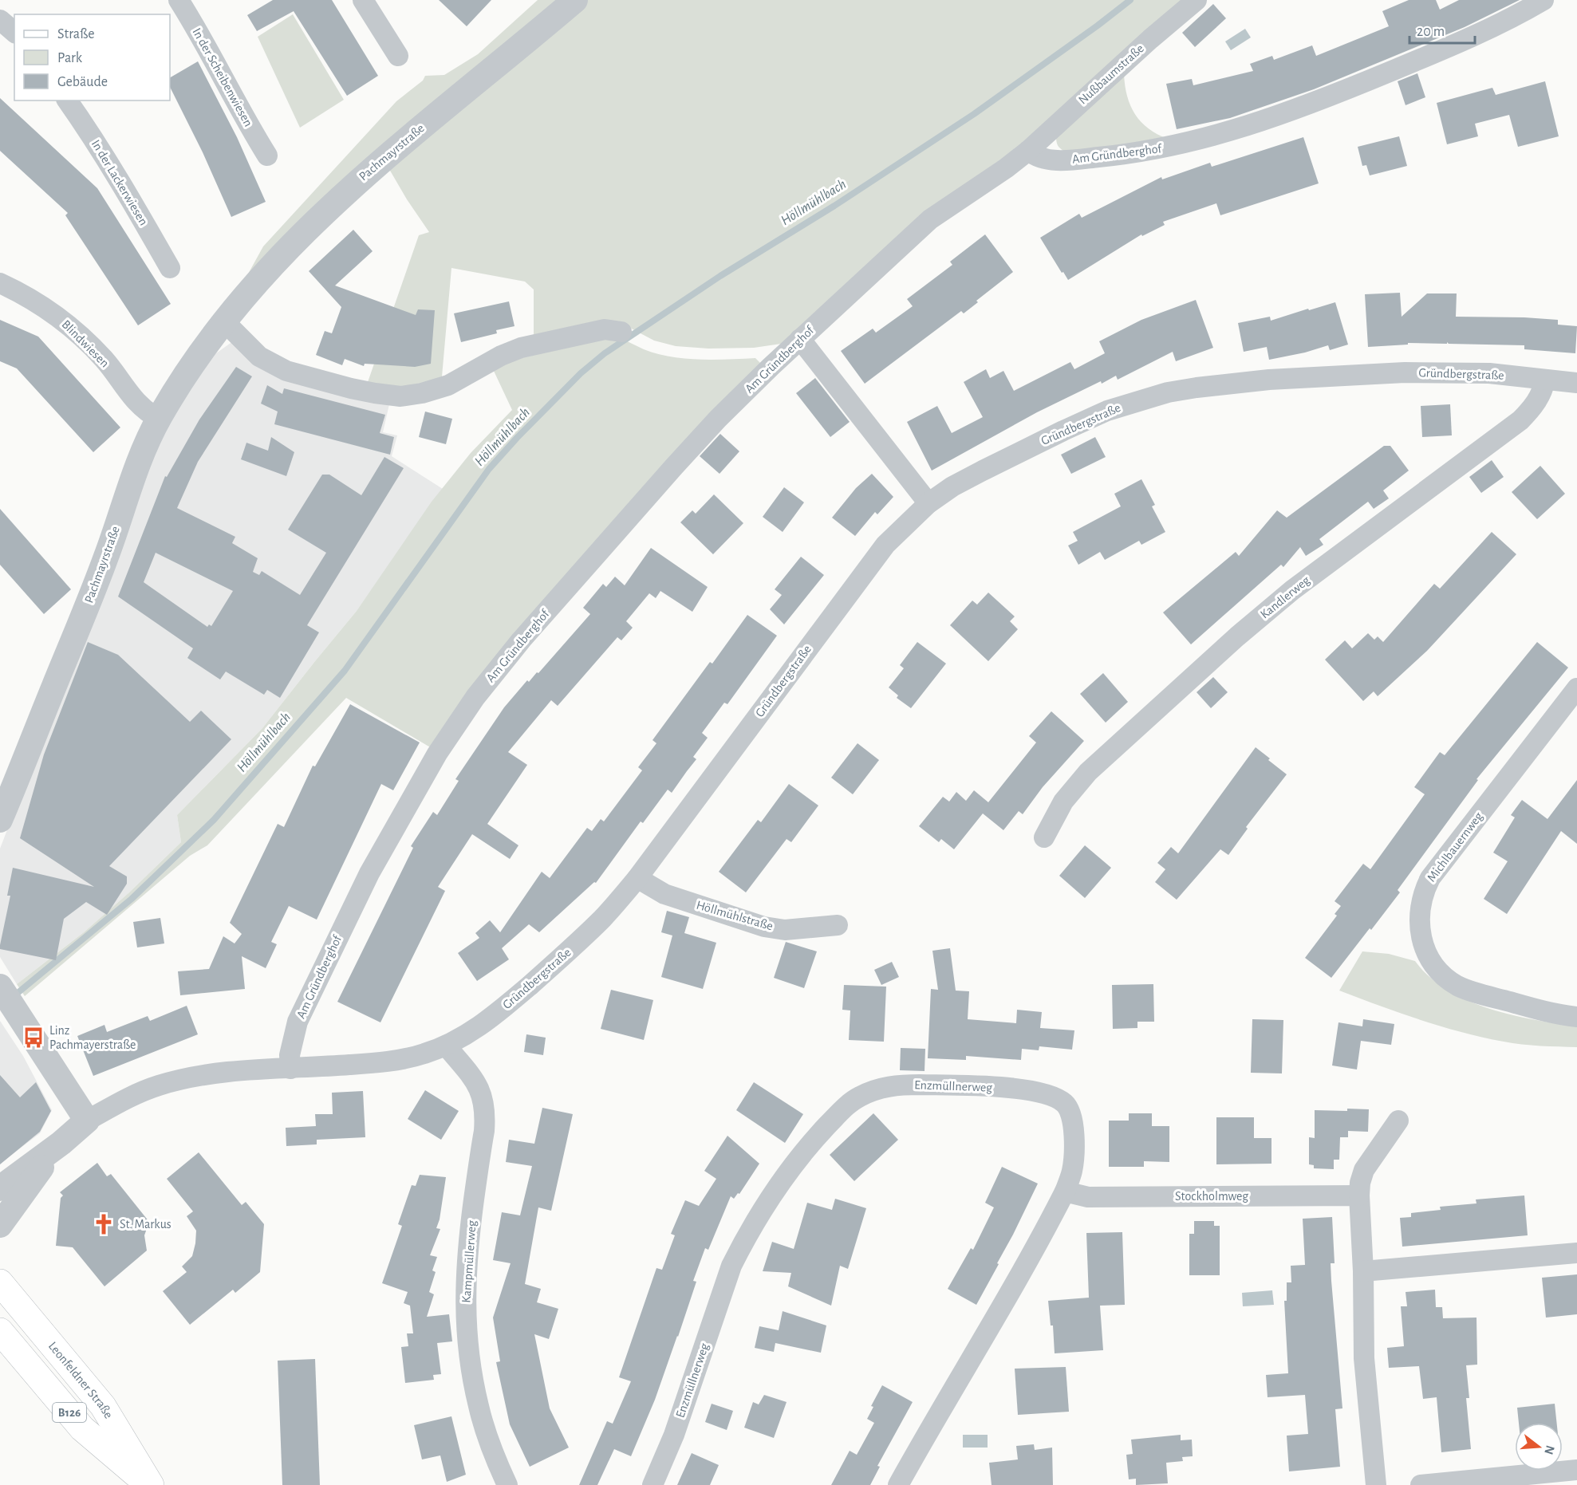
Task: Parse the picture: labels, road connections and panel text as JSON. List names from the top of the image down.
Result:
{
  "streets": {
    "main road": ["Leonfeldner Straße", "B126"],
    "street": [
      "Nußbaumstraße",
      "In der Scheibenwiesen",
      "Pachmayrstraße",
      "Am Gründberghof",
      "In der Lackerwiesen",
      "Blindwiesen",
      "Gründbergstraße",
      "Kandlerweg",
      "Michlbauernweg",
      "Höllmühlstraße",
      "Enzmüllnerweg",
      "Stockholmweg",
      "Kampmüllerweg"
    ]
  },
  "crossings": [
    ["Nußbaumstraße", "Am Gründberghof"],
    ["Pachmayrstraße", "Blindwiesen"],
    ["Am Gründberghof", "Gründbergstraße"],
    ["Gründbergstraße", "Kandlerweg"],
    ["Gründbergstraße", "Höllmühlstraße"],
    ["Gründbergstraße", "Kampmüllerweg"],
    ["Enzmüllnerweg", "Stockholmweg"]
  ],
  "water": ["Höllmühlbach"],
  "places": {
    "bus stop": ["Linz Pachmayerstraße"],
    "church": ["St. Markus"]
  },
  "legend": ["Straße", "Park", "Gebäude"],
  "scale_bar": "20 m",
  "north": "right"
}
